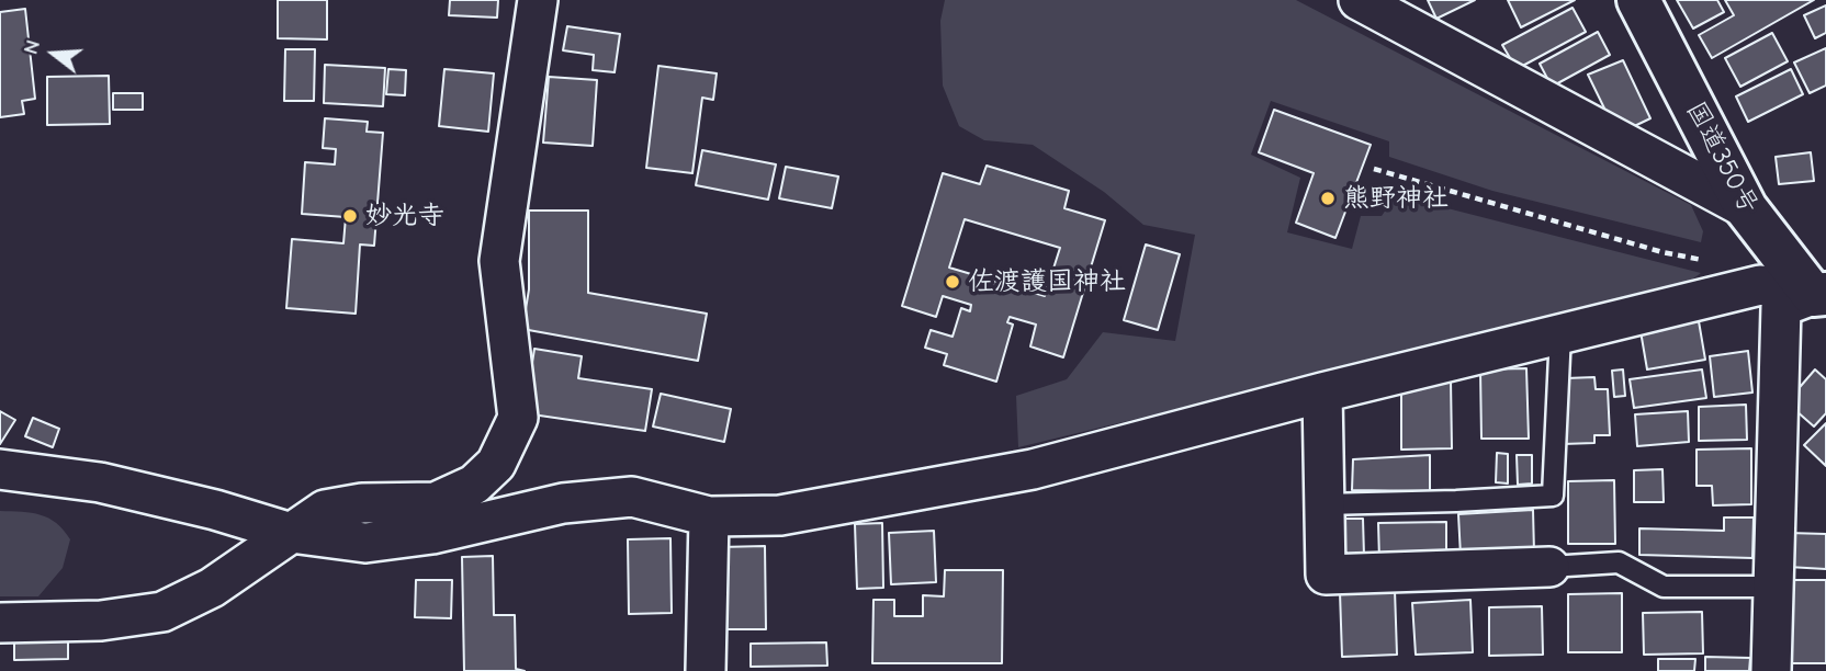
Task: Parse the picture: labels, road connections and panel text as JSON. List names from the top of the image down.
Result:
{
  "streets": {
    "highway": ["国道350号"]
  },
  "places": ["熊野神社", "妙光寺", "佐渡護国神社"],
  "north": "left"
}
